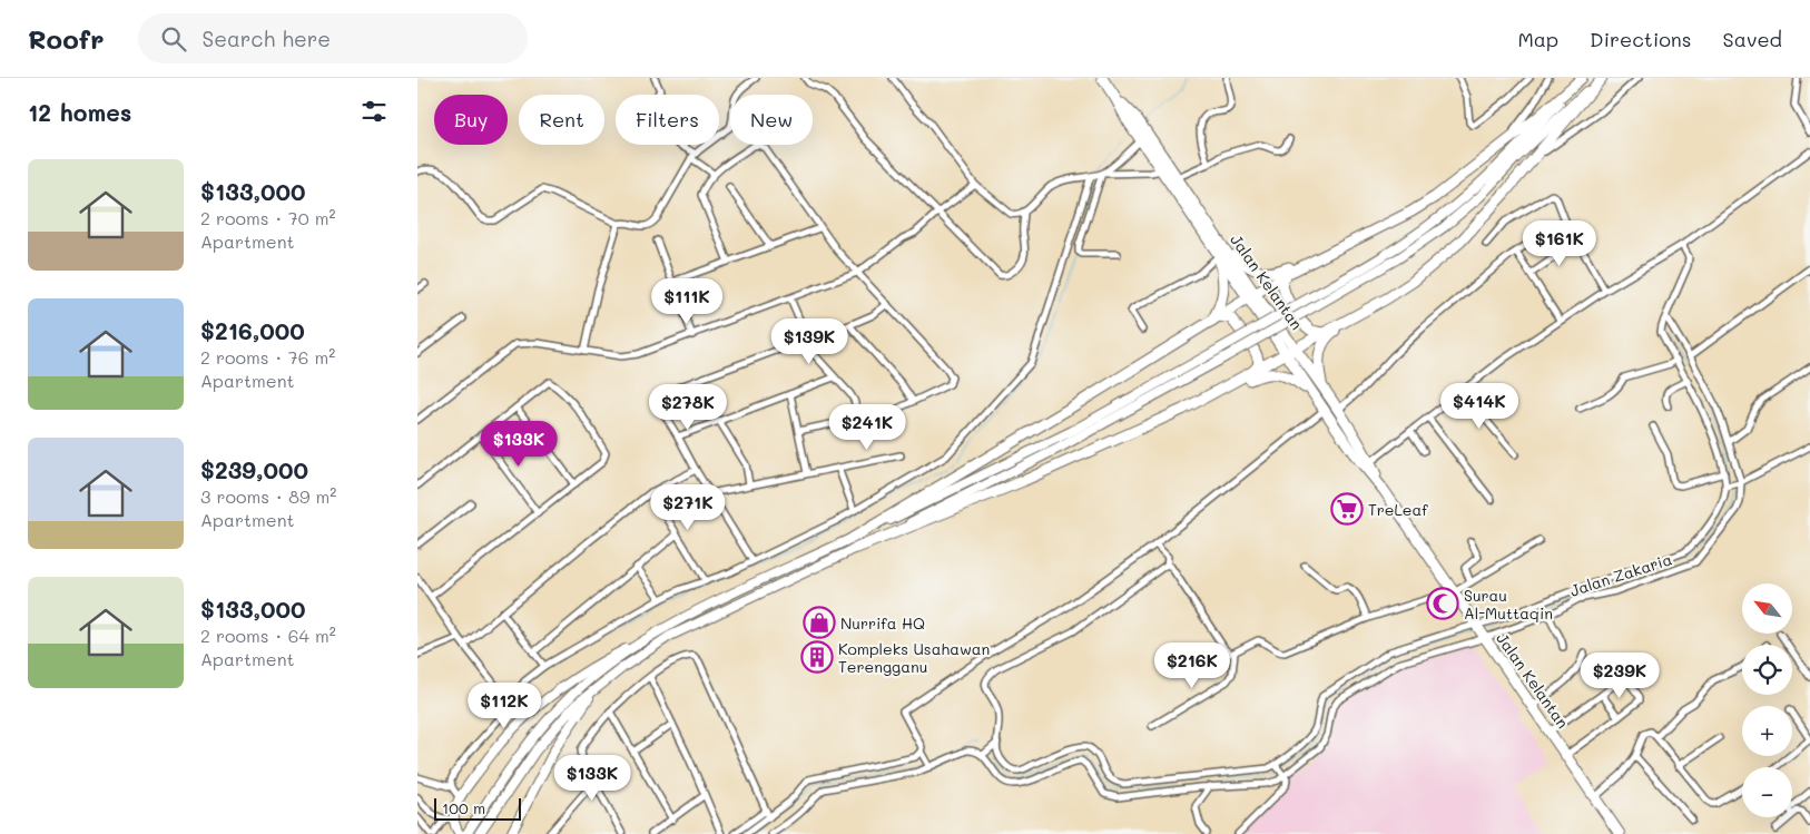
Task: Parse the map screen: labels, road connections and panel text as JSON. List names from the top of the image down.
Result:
{
  "streets": {
    "highway": ["Jalan Kelantan"],
    "street": ["Jalan Zakaria"]
  },
  "crossings": [
    ["Jalan Kelantan", "Jalan Zakaria"]
  ],
  "places": {
    "supermarket": ["TreLeaf"],
    "mosque": ["Surau Al-Muttaqin"],
    "shop": ["Nurrifa HQ"],
    "building": ["Kompleks Usahawan Terengganu"]
  },
  "scale_bar": "100 m",
  "north": "top left",
  "page": {
    "header": "Roofr",
    "search": "Search here",
    "nav": ["Map", "Directions", "Saved"],
    "heading": "12 homes",
    "chip": [
      "Buy",
      "Rent",
      "Filters",
      "New"
    ],
    "list": [
      {
        "name": "$133,000",
        "note": "2 rooms · 70 m² · Apartment"
      },
      {
        "name": "$216,000",
        "note": "2 rooms · 76 m² · Apartment"
      },
      {
        "name": "$239,000",
        "note": "3 rooms · 89 m² · Apartment"
      },
      {
        "name": "$133,000",
        "note": "2 rooms · 64 m² · Apartment"
      }
    ],
    "price": [
      "$161K",
      "$111K",
      "$139K",
      "$414K",
      "$278K",
      "$241K",
      "$133K",
      "$271K",
      "$216K",
      "$239K",
      "$112K",
      "$133K"
    ],
    "map_buttons": ["+", "−"],
    "scale": "100 m"
  }
}
